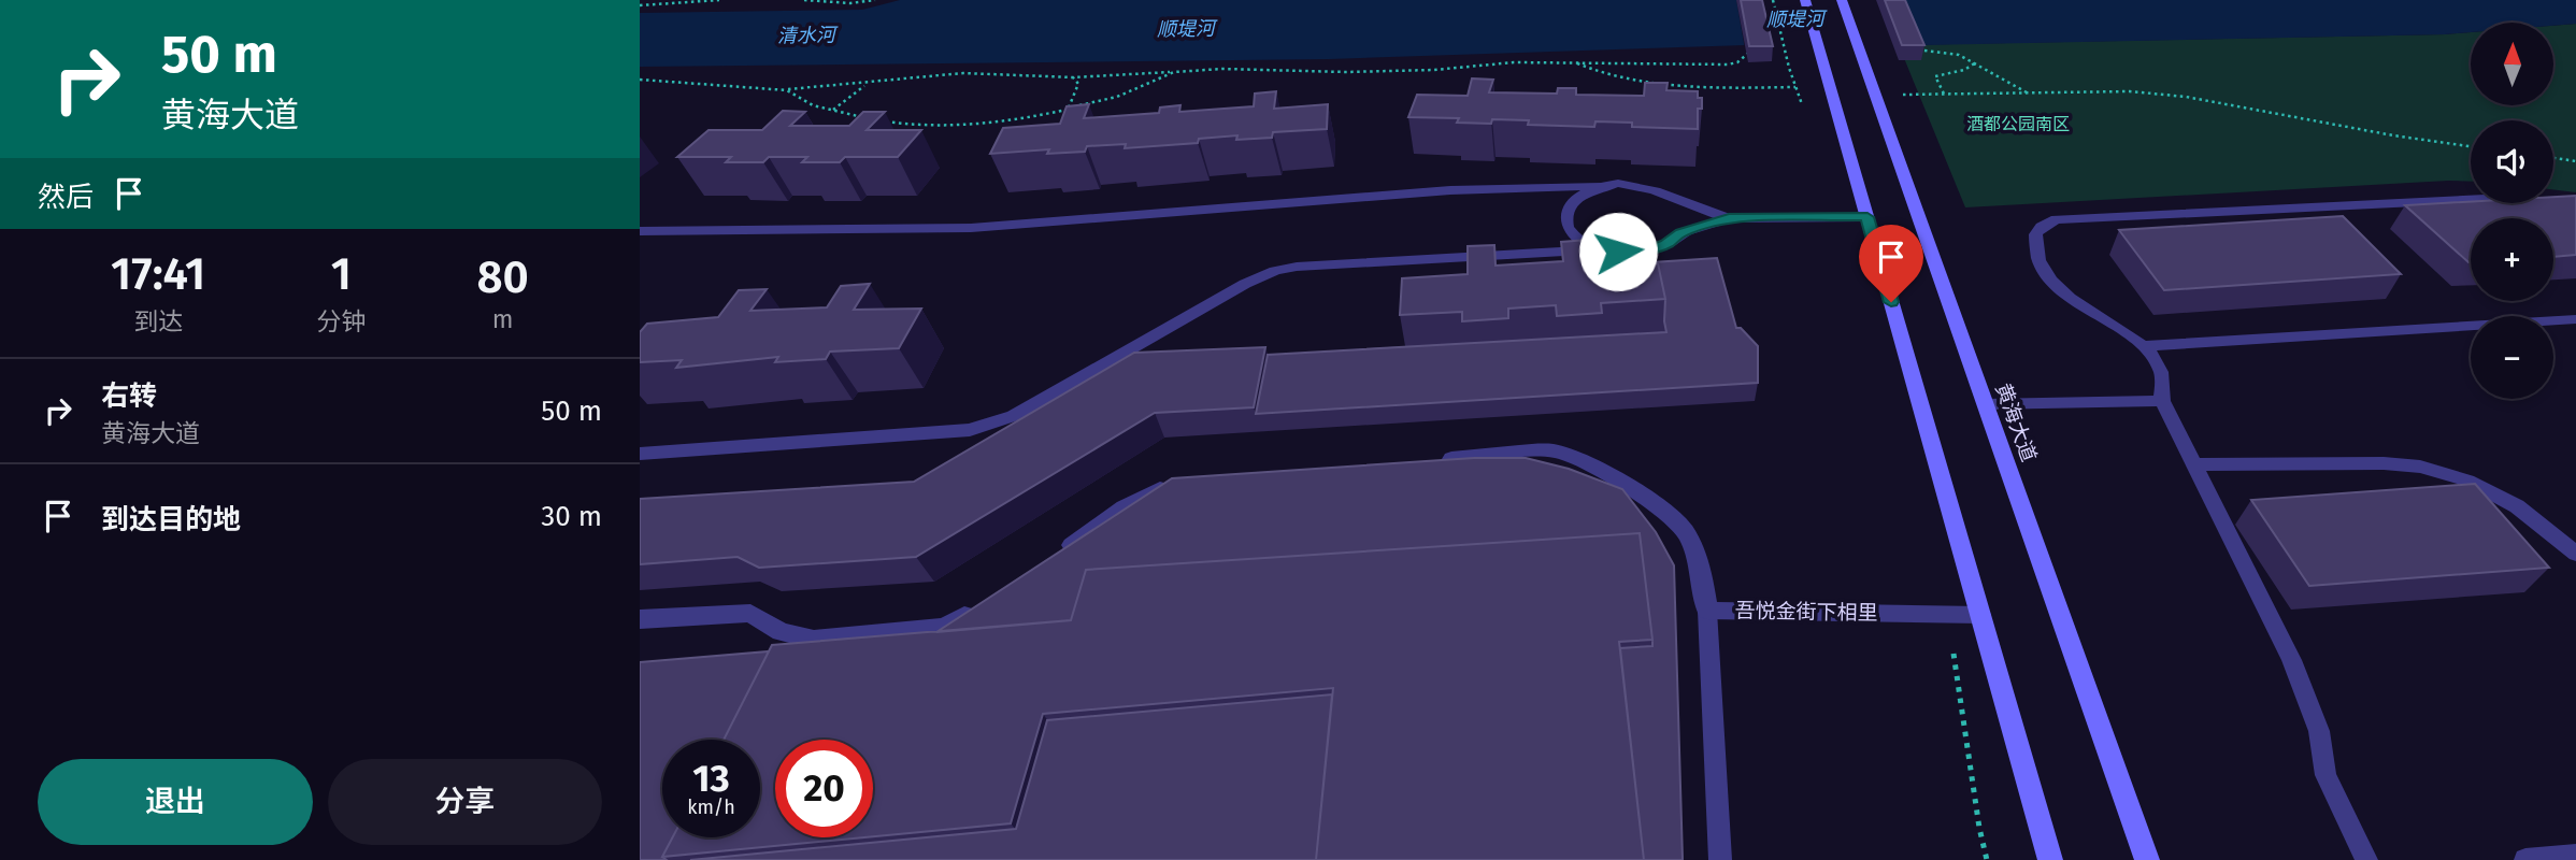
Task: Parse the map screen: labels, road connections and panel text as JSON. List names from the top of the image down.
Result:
{
  "streets": {
    "street": ["黄海大道", "吾悦金街下相里"]
  },
  "water": ["顺堤河", "清水河"],
  "parks": ["酒都公园南区"],
  "north": "top",
  "page": {
    "turn": ["50 m", "黄海大道"],
    "map_buttons": ["+", "−"],
    "then": "然后",
    "eta": [
      "17:41",
      "到达",
      "1",
      "分钟",
      "80",
      "m"
    ],
    "list": [
      {
        "name": "右转",
        "note": "黄海大道",
        "value": "50 m"
      },
      {
        "name": "到达目的地",
        "value": "30 m"
      }
    ],
    "speed": "13 km/h",
    "limit": "20",
    "buttons": ["退出", "分享"]
  }
}
